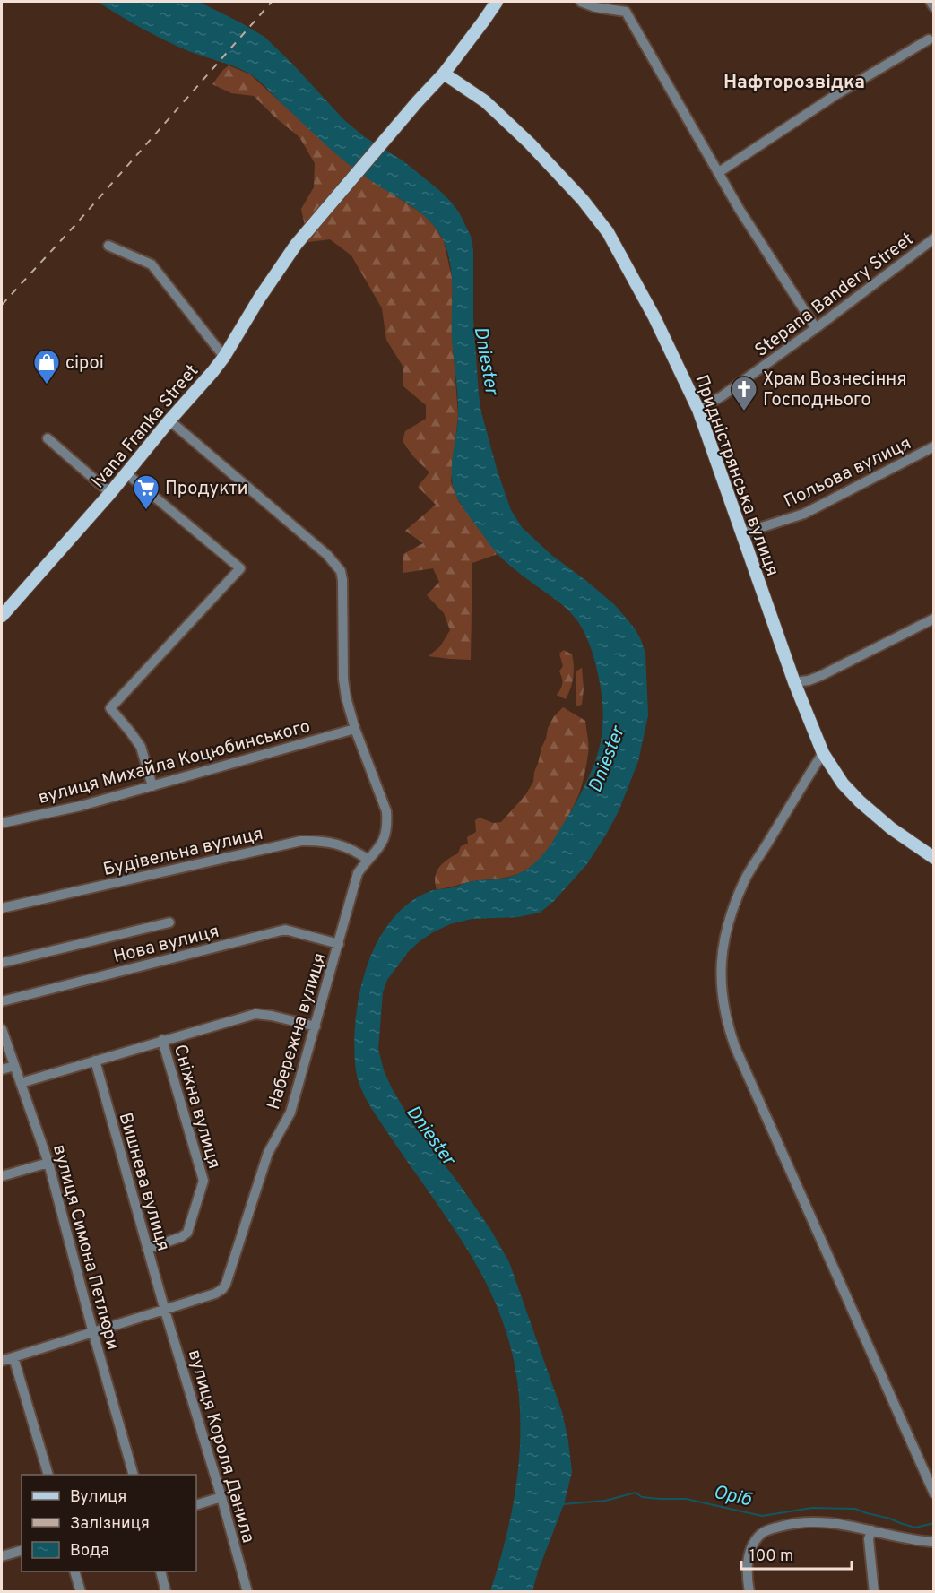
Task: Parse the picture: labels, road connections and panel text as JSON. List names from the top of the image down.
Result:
{
  "streets": {
    "main road": ["Ivana Franka Street", "Придністрянська вулиця"],
    "street": [
      "Stepana Bandery Street",
      "Польова вулиця",
      "вулиця Михайла Коцюбинського",
      "Будівельна вулиця",
      "Нова вулиця",
      "Набережна вулиця",
      "Сніжна вулиця",
      "Вишнева вулиця",
      "вулиця Симона Петлюри",
      "вулиця Короля Данила"
    ]
  },
  "crossings": [
    ["Stepana Bandery Street", "Придністрянська вулиця"],
    ["Ivana Franka Street", "Придністрянська вулиця"],
    ["Польова вулиця", "Придністрянська вулиця"],
    ["вулиця Михайла Коцюбинського", "Набережна вулиця"],
    ["Будівельна вулиця", "Набережна вулиця"],
    ["Нова вулиця", "Набережна вулиця"],
    ["Набережна вулиця", "Вишнева вулиця"],
    ["Набережна вулиця", "вулиця Симона Петлюри"],
    ["Набережна вулиця", "вулиця Короля Данила"],
    ["Сніжна вулиця", "Вишнева вулиця"],
    ["Вишнева вулиця", "вулиця Короля Данила"]
  ],
  "districts": ["Нафторозвідка"],
  "water": ["Dniester", "Оріб"],
  "places": {
    "shop": ["сіроі"],
    "church": ["Храм Вознесіння Господнього"],
    "supermarket": ["Продукти"]
  },
  "legend": ["Вулиця", "Залізниця", "Вода"],
  "scale_bar": "100 m"
}
